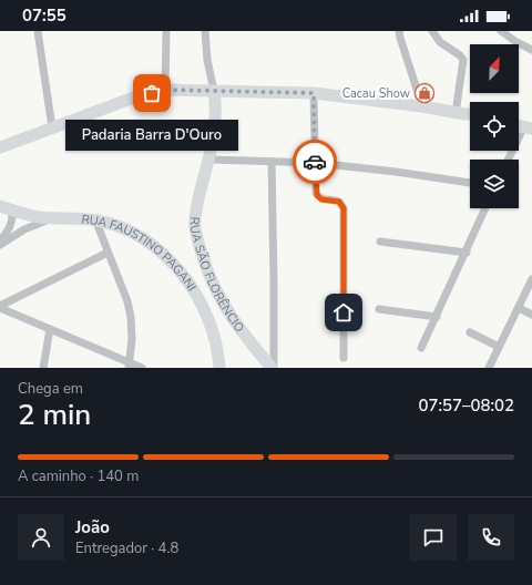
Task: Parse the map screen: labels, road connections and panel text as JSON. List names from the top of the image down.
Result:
{
  "streets": {
    "street": ["RUA FAUSTINO PAGANI", "RUA SÃO FLORÊNCIO"]
  },
  "places": {
    "other": ["Padaria Barra D'Ouro"],
    "shop": ["Cacau Show"]
  },
  "north": "top right",
  "page": {
    "status": "07:55",
    "bubble": "Padaria Barra D'Ouro",
    "heading": ["2 min", "Chega em", "07:57–08:02"],
    "panel": ["João", "Entregador · 4.8"],
    "bar": "A caminho · 140 m"
  }
}
